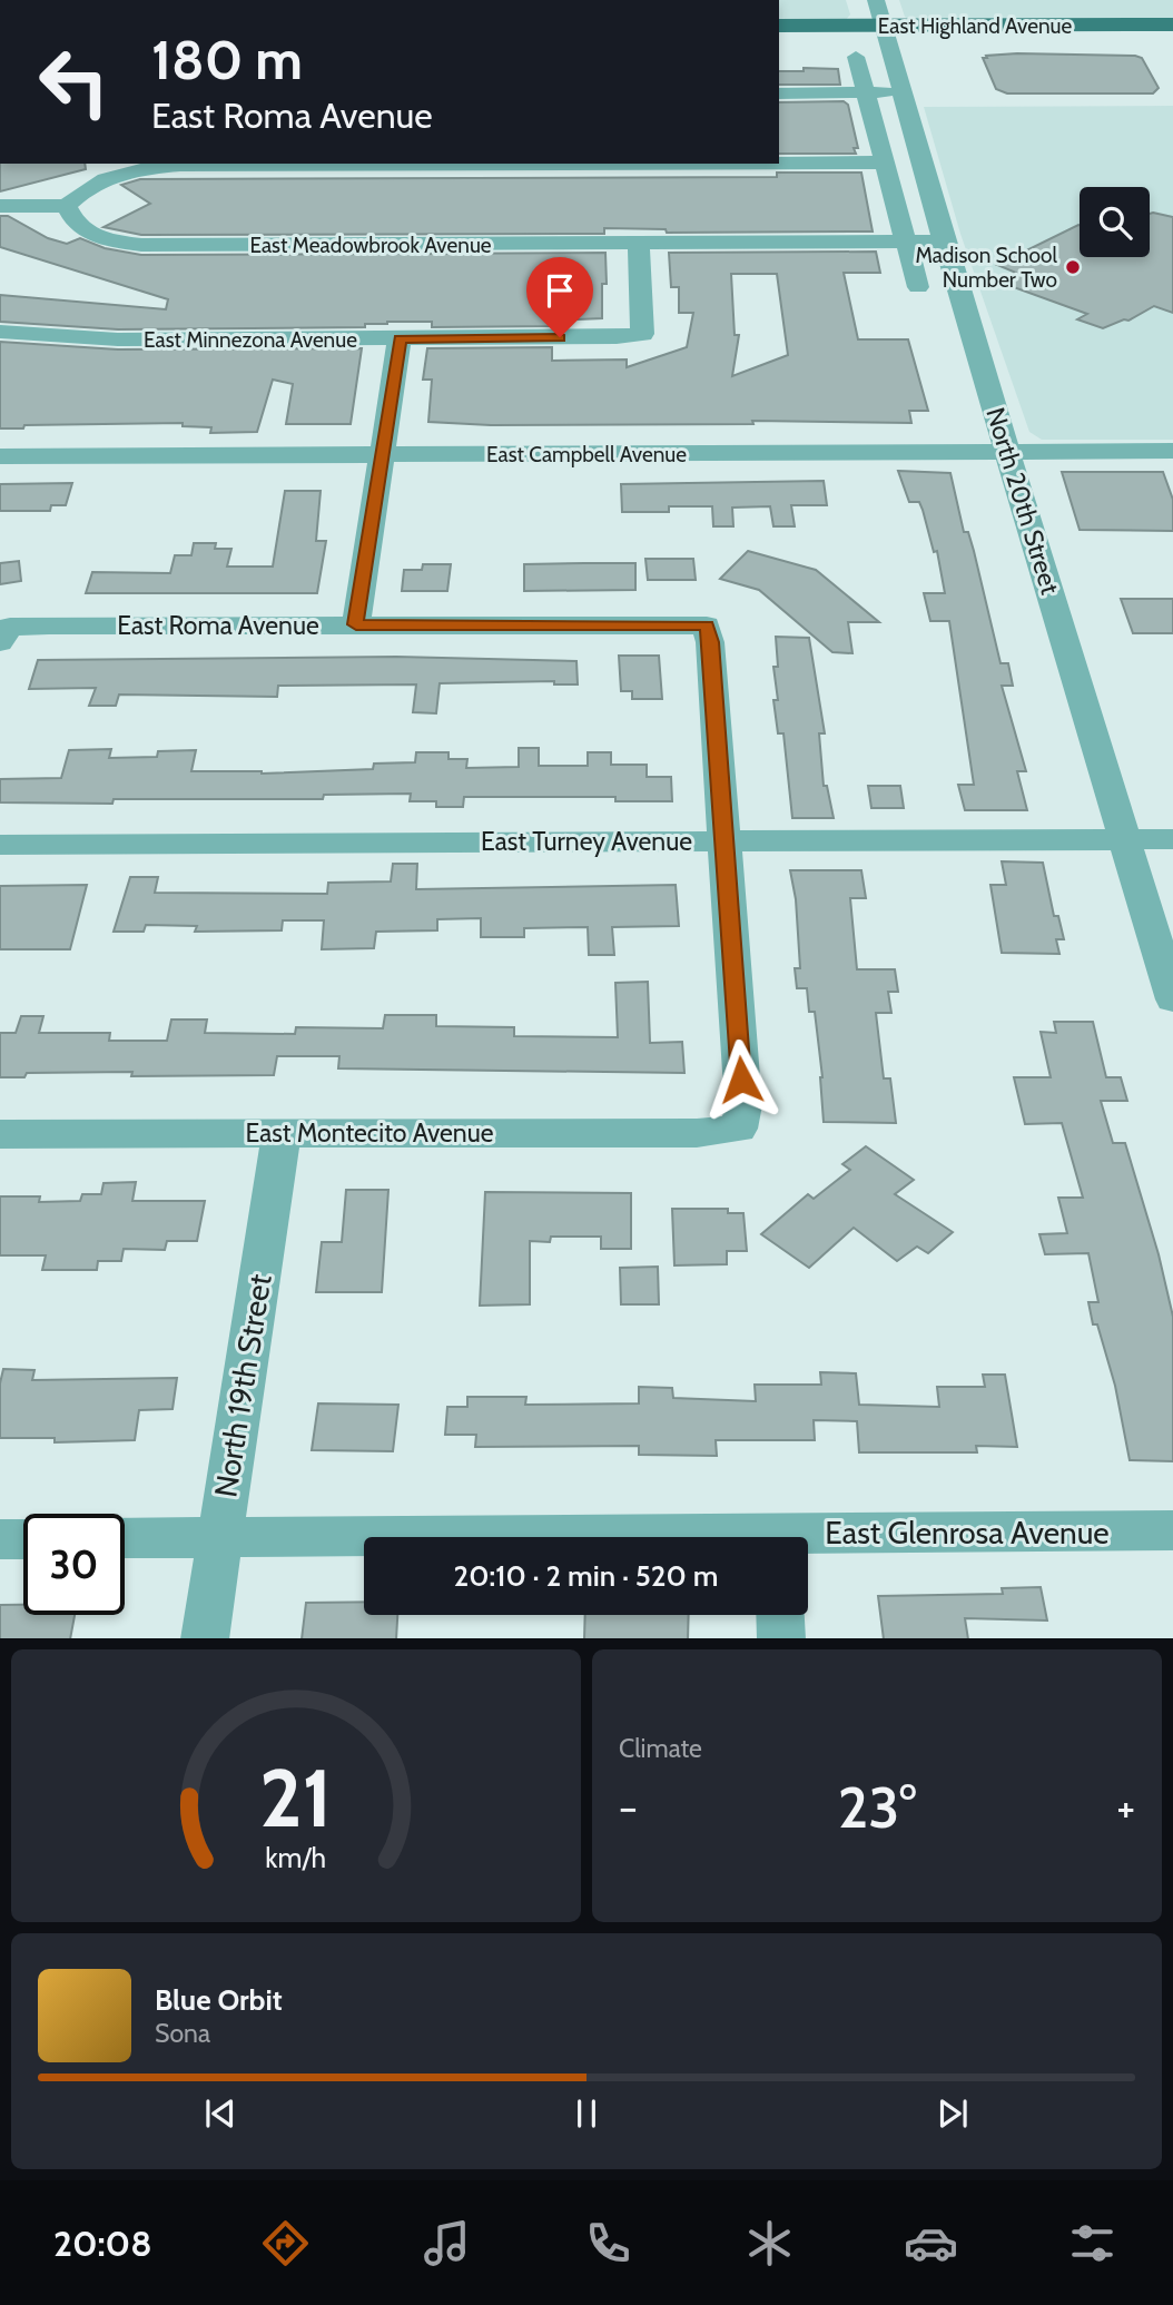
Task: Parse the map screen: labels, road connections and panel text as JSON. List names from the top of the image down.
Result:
{
  "streets": {
    "main road": ["East Highland Avenue"],
    "street": [
      "East Meadowbrook Avenue",
      "East Minnezona Avenue",
      "East Campbell Avenue",
      "North 20th Street",
      "East Roma Avenue",
      "East Turney Avenue",
      "East Montecito Avenue",
      "North 19th Street",
      "East Glenrosa Avenue"
    ]
  },
  "crossings": [
    ["East Highland Avenue", "North 20th Street"],
    ["East Meadowbrook Avenue", "East Minnezona Avenue"],
    ["East Meadowbrook Avenue", "North 20th Street"],
    ["East Campbell Avenue", "North 20th Street"],
    ["North 20th Street", "East Turney Avenue"],
    ["East Roma Avenue", "East Turney Avenue"],
    ["East Roma Avenue", "East Montecito Avenue"],
    ["East Turney Avenue", "East Montecito Avenue"],
    ["East Montecito Avenue", "North 19th Street"],
    ["North 19th Street", "East Glenrosa Avenue"]
  ],
  "places": ["Madison School Number Two"],
  "page": {
    "turn": ["180 m", "East Roma Avenue"],
    "limit": "30",
    "trip": "20:10 · 2 min · 520 m",
    "tile": "Climate",
    "heat": ["−", "23°", "+"],
    "song": ["Blue Orbit", "Sona"],
    "tabs": "20:08",
    "gauge": ["21", "km/h"]
  }
}
